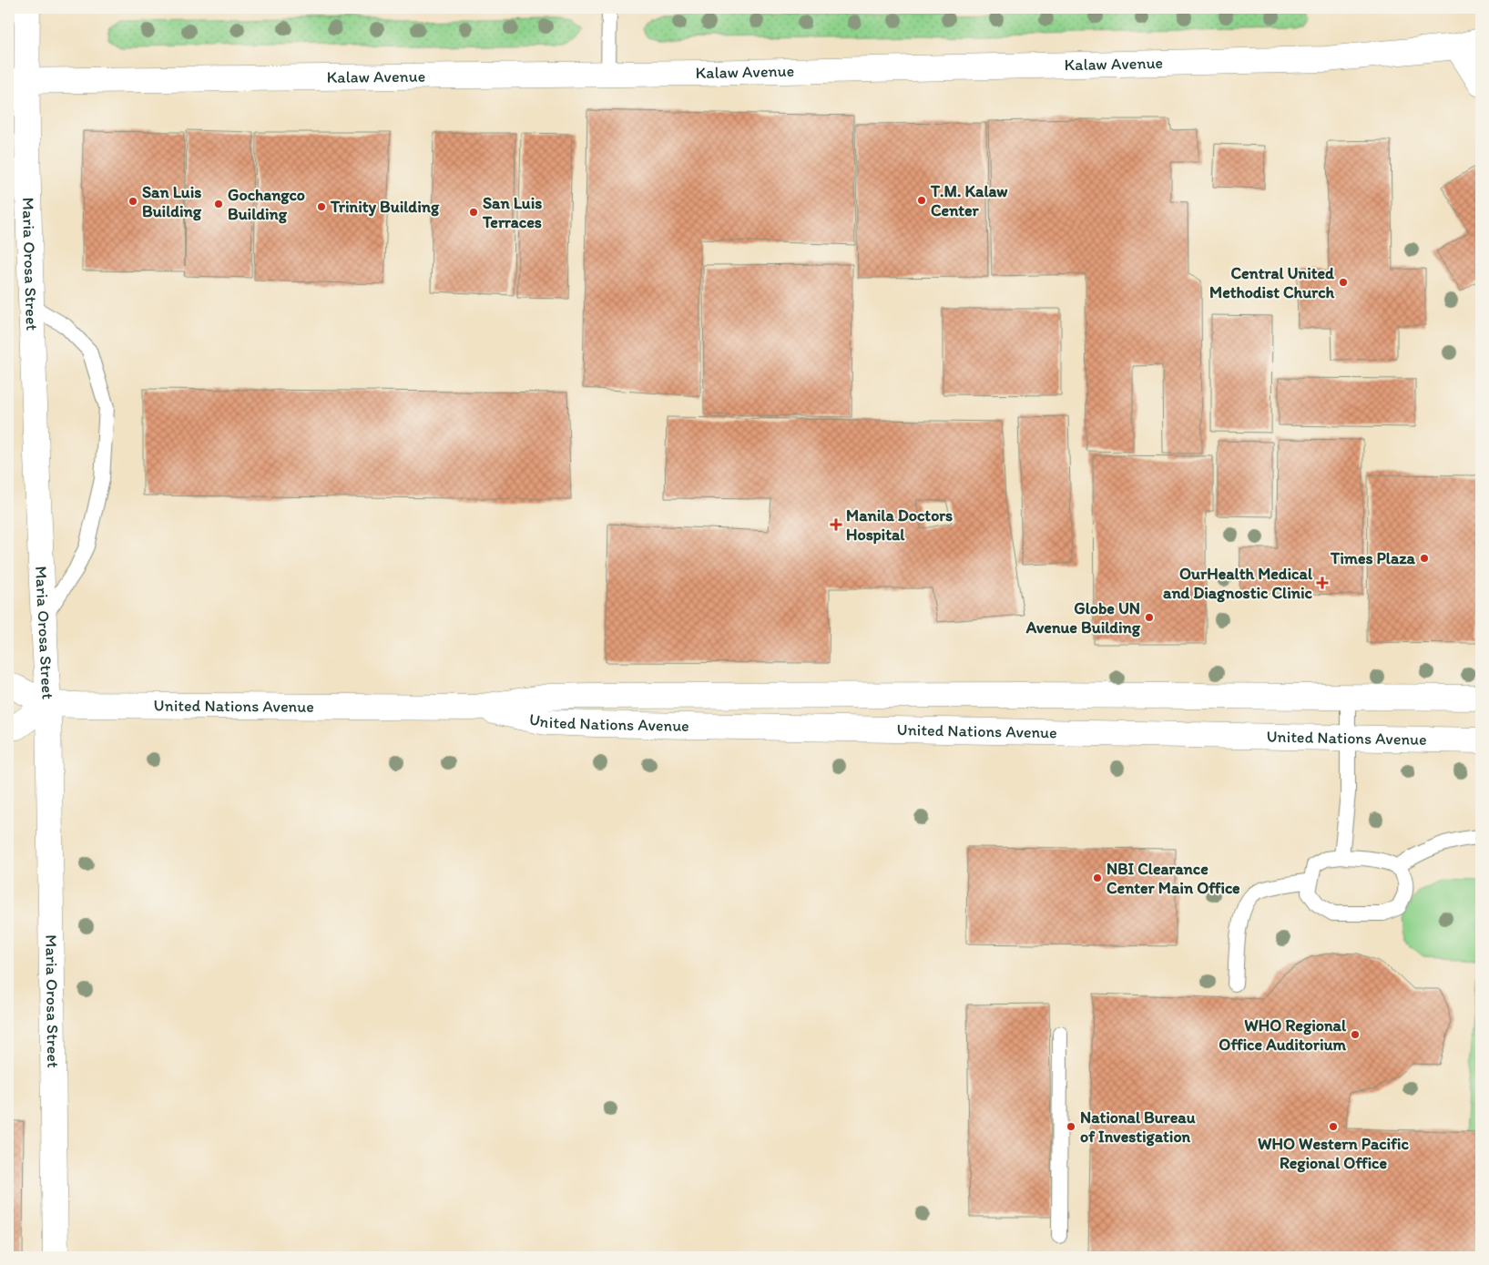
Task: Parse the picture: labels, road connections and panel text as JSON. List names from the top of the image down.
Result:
{
  "streets": {
    "street": ["Kalaw Avenue", "Maria Orosa Street", "United Nations Avenue"]
  },
  "crossings": [
    ["Kalaw Avenue", "Maria Orosa Street"],
    ["Maria Orosa Street", "United Nations Avenue"]
  ],
  "places": {
    "other": [
      "T.M. Kalaw Center",
      "San Luis Building",
      "Gochangco Building",
      "Trinity Building",
      "San Luis Terraces",
      "Central United Methodist Church",
      "Times Plaza",
      "Globe UN Avenue Building",
      "NBI Clearance Center Main Office",
      "WHO Regional Office Auditorium",
      "National Bureau of Investigation",
      "WHO Western Pacific Regional Office"
    ],
    "health": ["Manila Doctors Hospital", "OurHealth Medical and Diagnostic Clinic"]
  }
}
